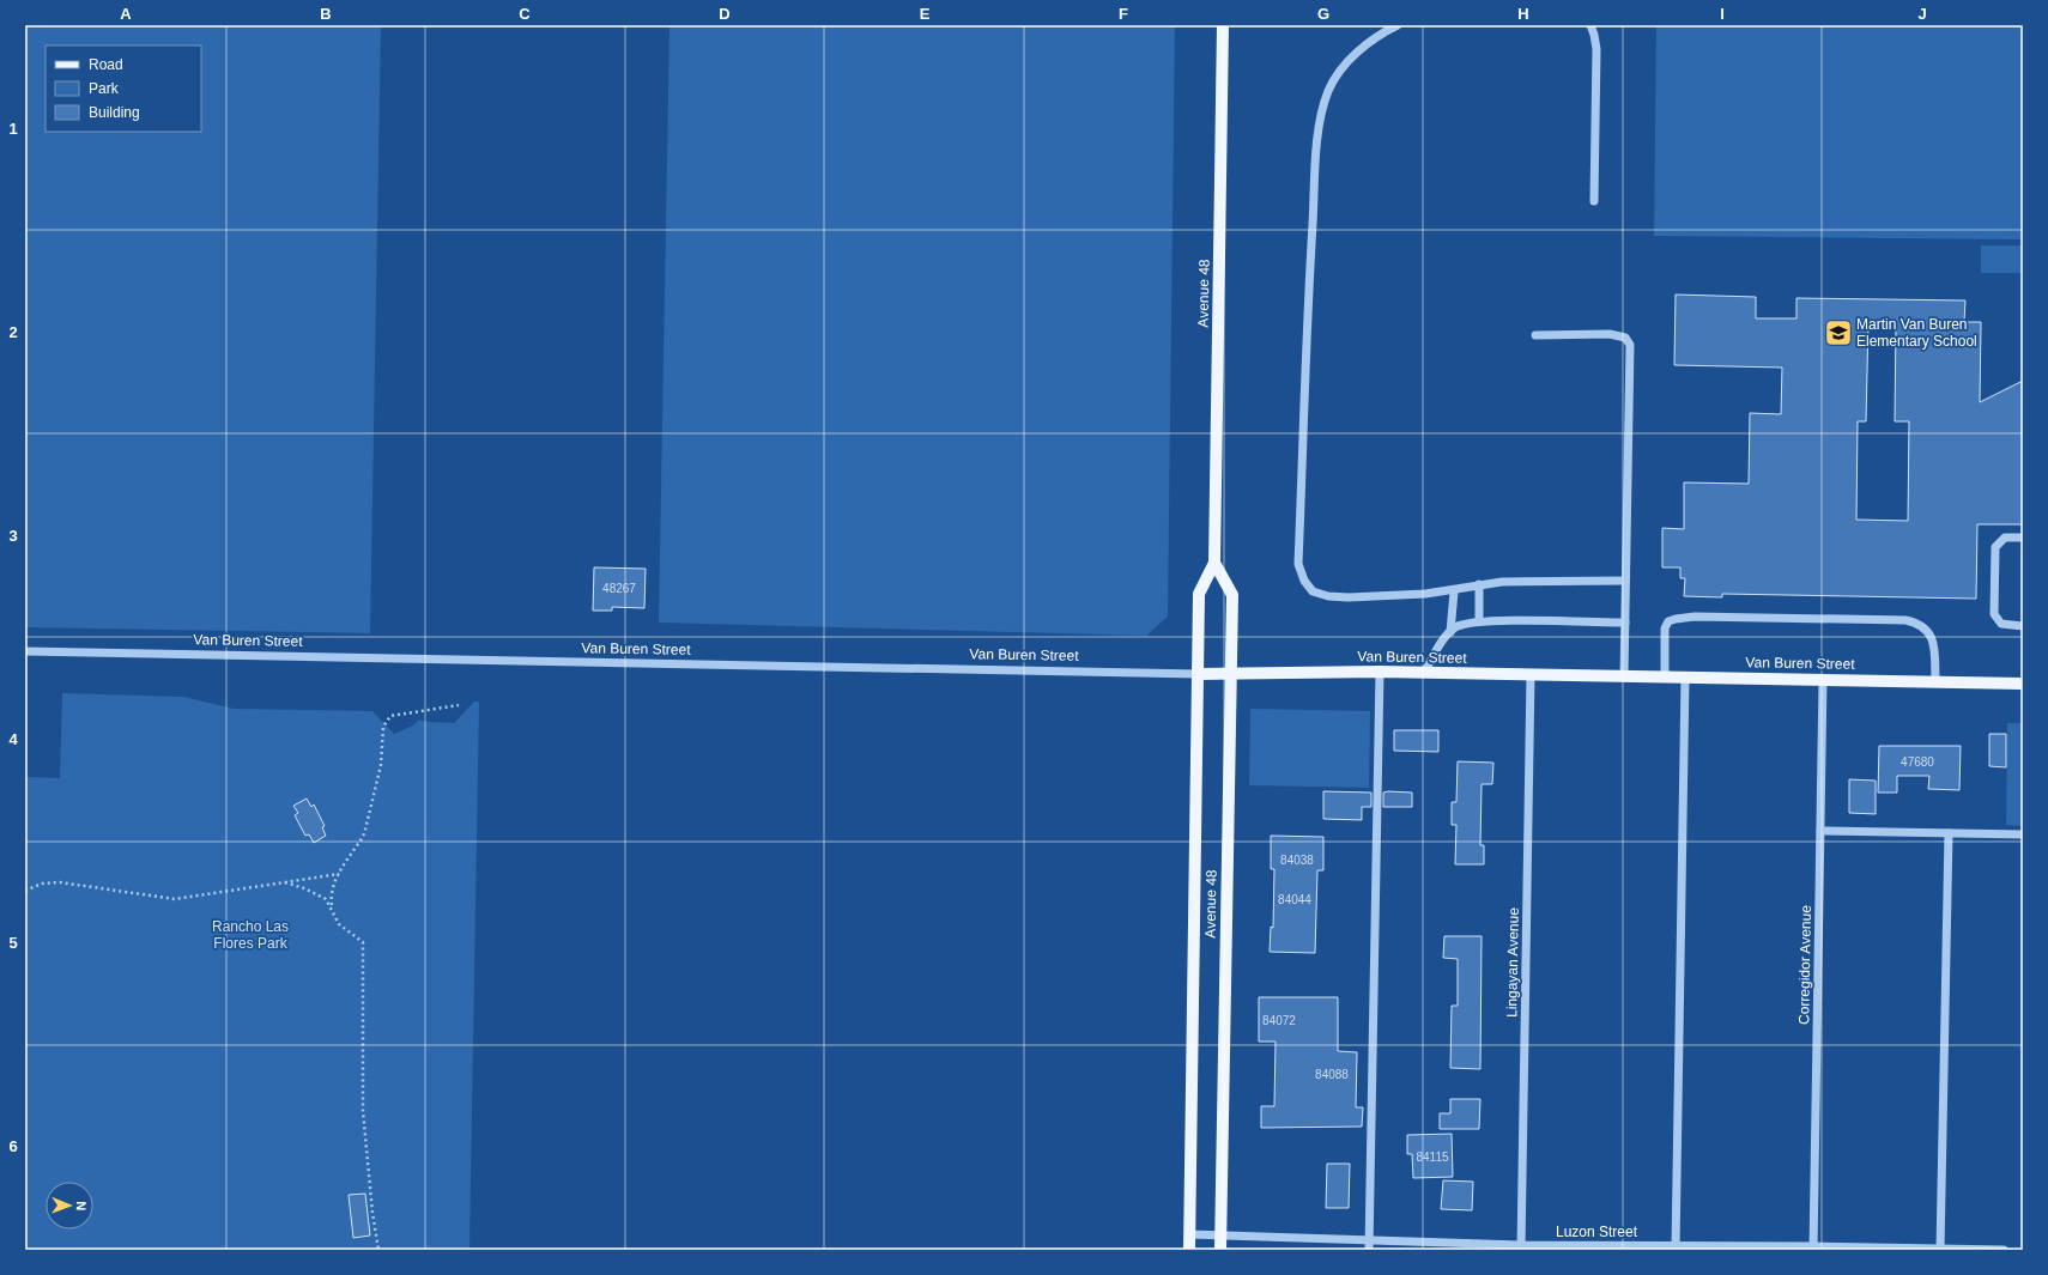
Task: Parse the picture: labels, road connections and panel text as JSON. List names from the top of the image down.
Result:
{
  "streets": {
    "main road": ["Avenue 48", "Van Buren Street"],
    "street": ["Lingayan Avenue", "Corregidor Avenue", "Luzon Street"]
  },
  "crossings": [
    ["Avenue 48", "Van Buren Street"],
    ["Avenue 48", "Luzon Street"],
    ["Van Buren Street", "Lingayan Avenue"],
    ["Van Buren Street", "Corregidor Avenue"],
    ["Lingayan Avenue", "Luzon Street"],
    ["Corregidor Avenue", "Luzon Street"]
  ],
  "parks": ["Rancho Las Flores Park"],
  "places": {
    "school or university": ["Martin Van Buren Elementary School"]
  },
  "house_numbers": [
    "48267",
    "47680",
    "84038",
    "84044",
    "84072",
    "84088",
    "84115"
  ],
  "legend": ["Road", "Park", "Building"],
  "north": "right",
  "grid": {
    "columns": [
      "A",
      "B",
      "C",
      "D",
      "E",
      "F",
      "G",
      "H",
      "I",
      "J"
    ],
    "rows": [
      "1",
      "2",
      "3",
      "4",
      "5",
      "6"
    ]
  }
}
